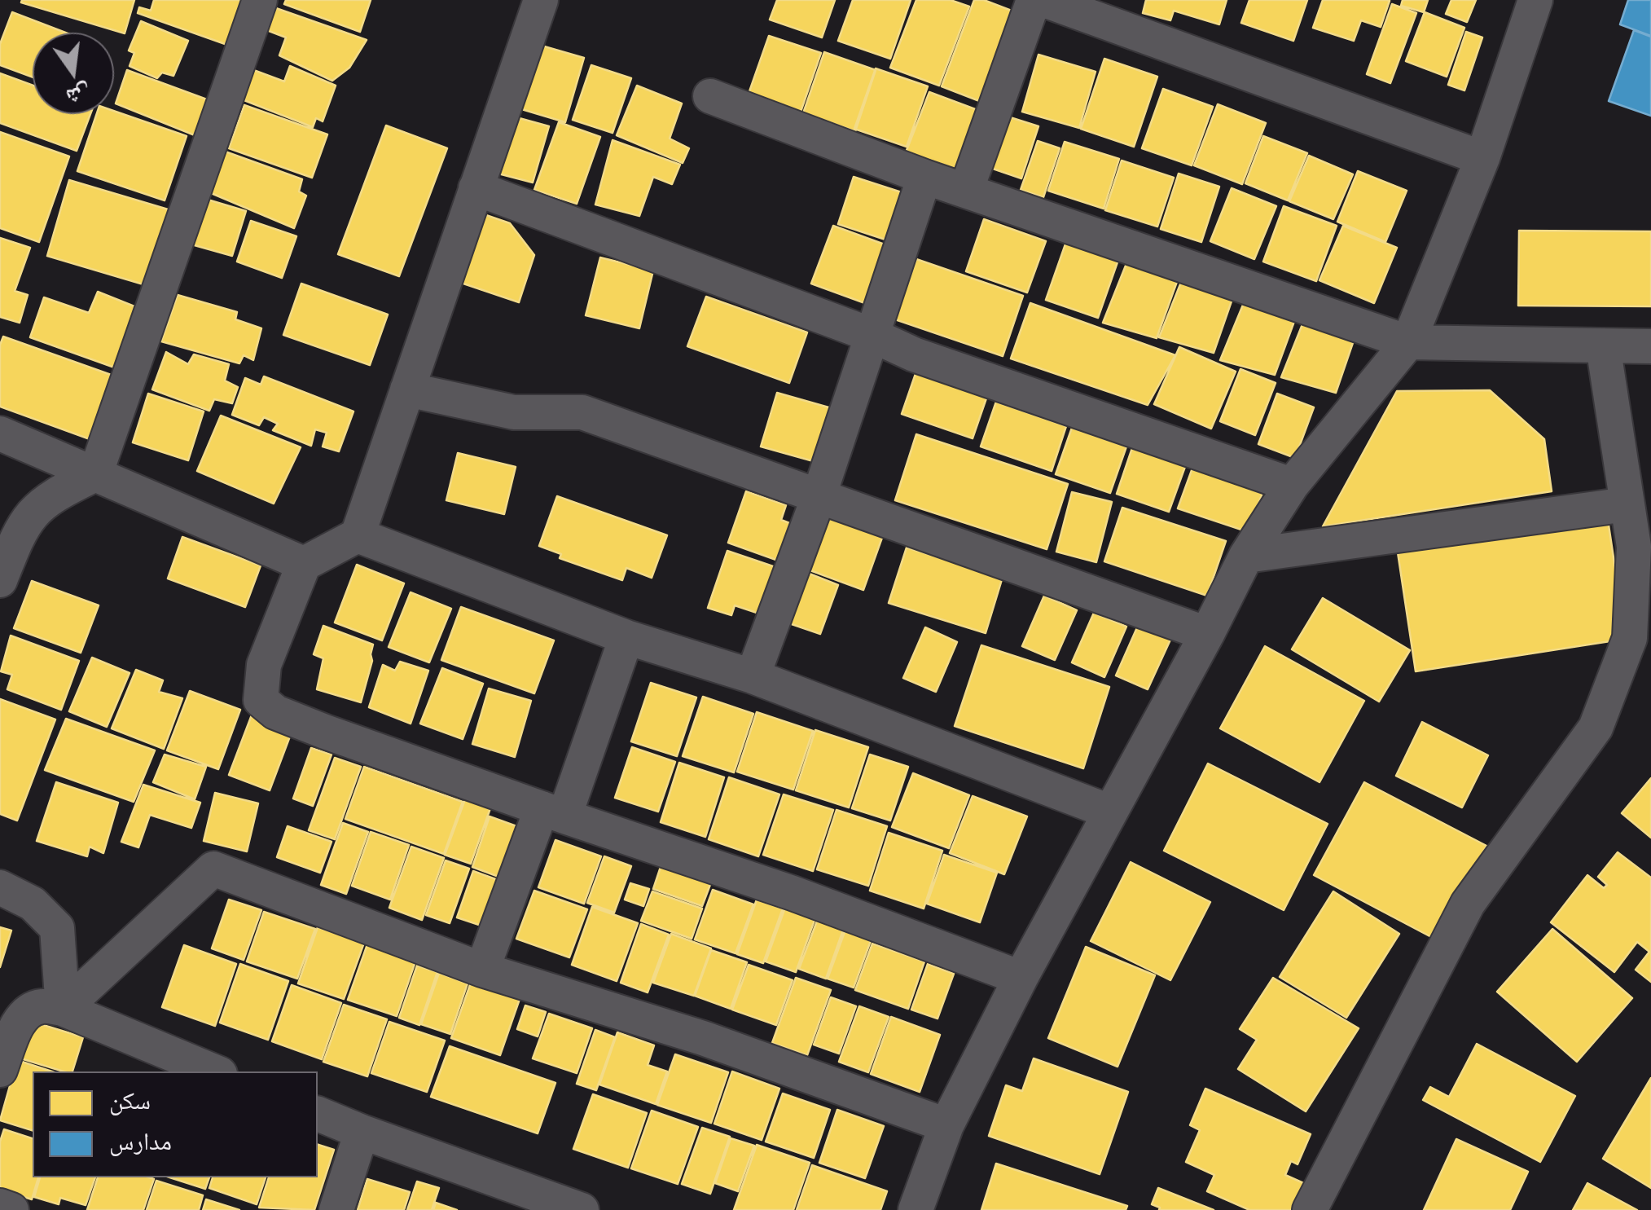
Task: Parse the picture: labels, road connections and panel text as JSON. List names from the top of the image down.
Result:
{
  "legend": ["سكن", "مدارس"],
  "north": "bottom"
}
